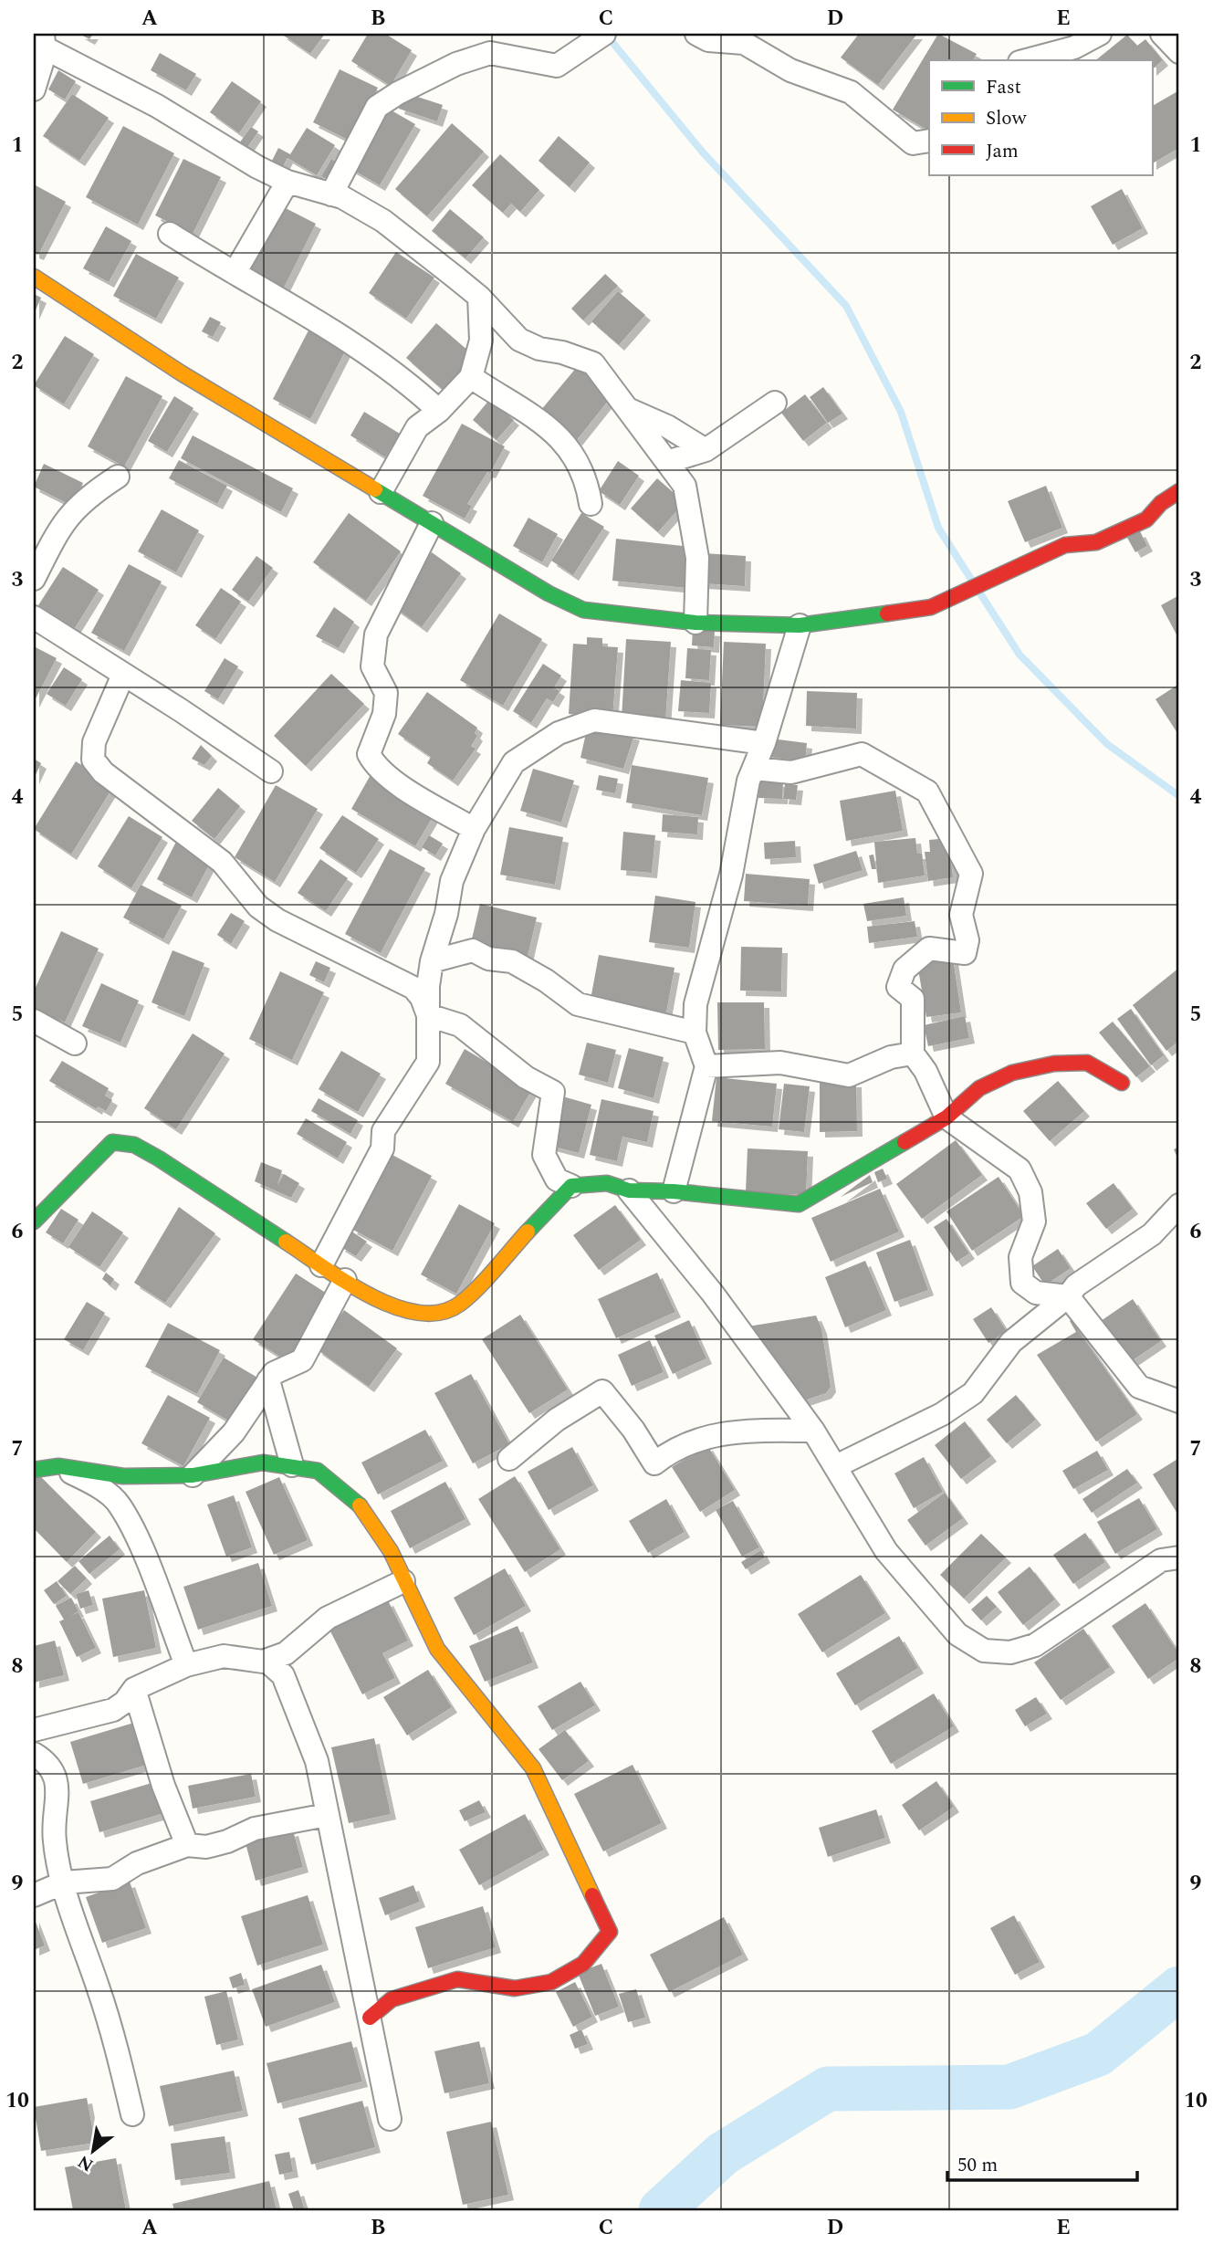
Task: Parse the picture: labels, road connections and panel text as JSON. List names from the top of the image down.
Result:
{
  "legend": ["Fast", "Slow", "Jam"],
  "scale_bar": "50 m",
  "north": "bottom left",
  "grid": {
    "columns": [
      "A",
      "B",
      "C",
      "D",
      "E"
    ],
    "rows": [
      "1",
      "2",
      "3",
      "4",
      "5",
      "6",
      "7",
      "8",
      "9",
      "10"
    ]
  }
}
